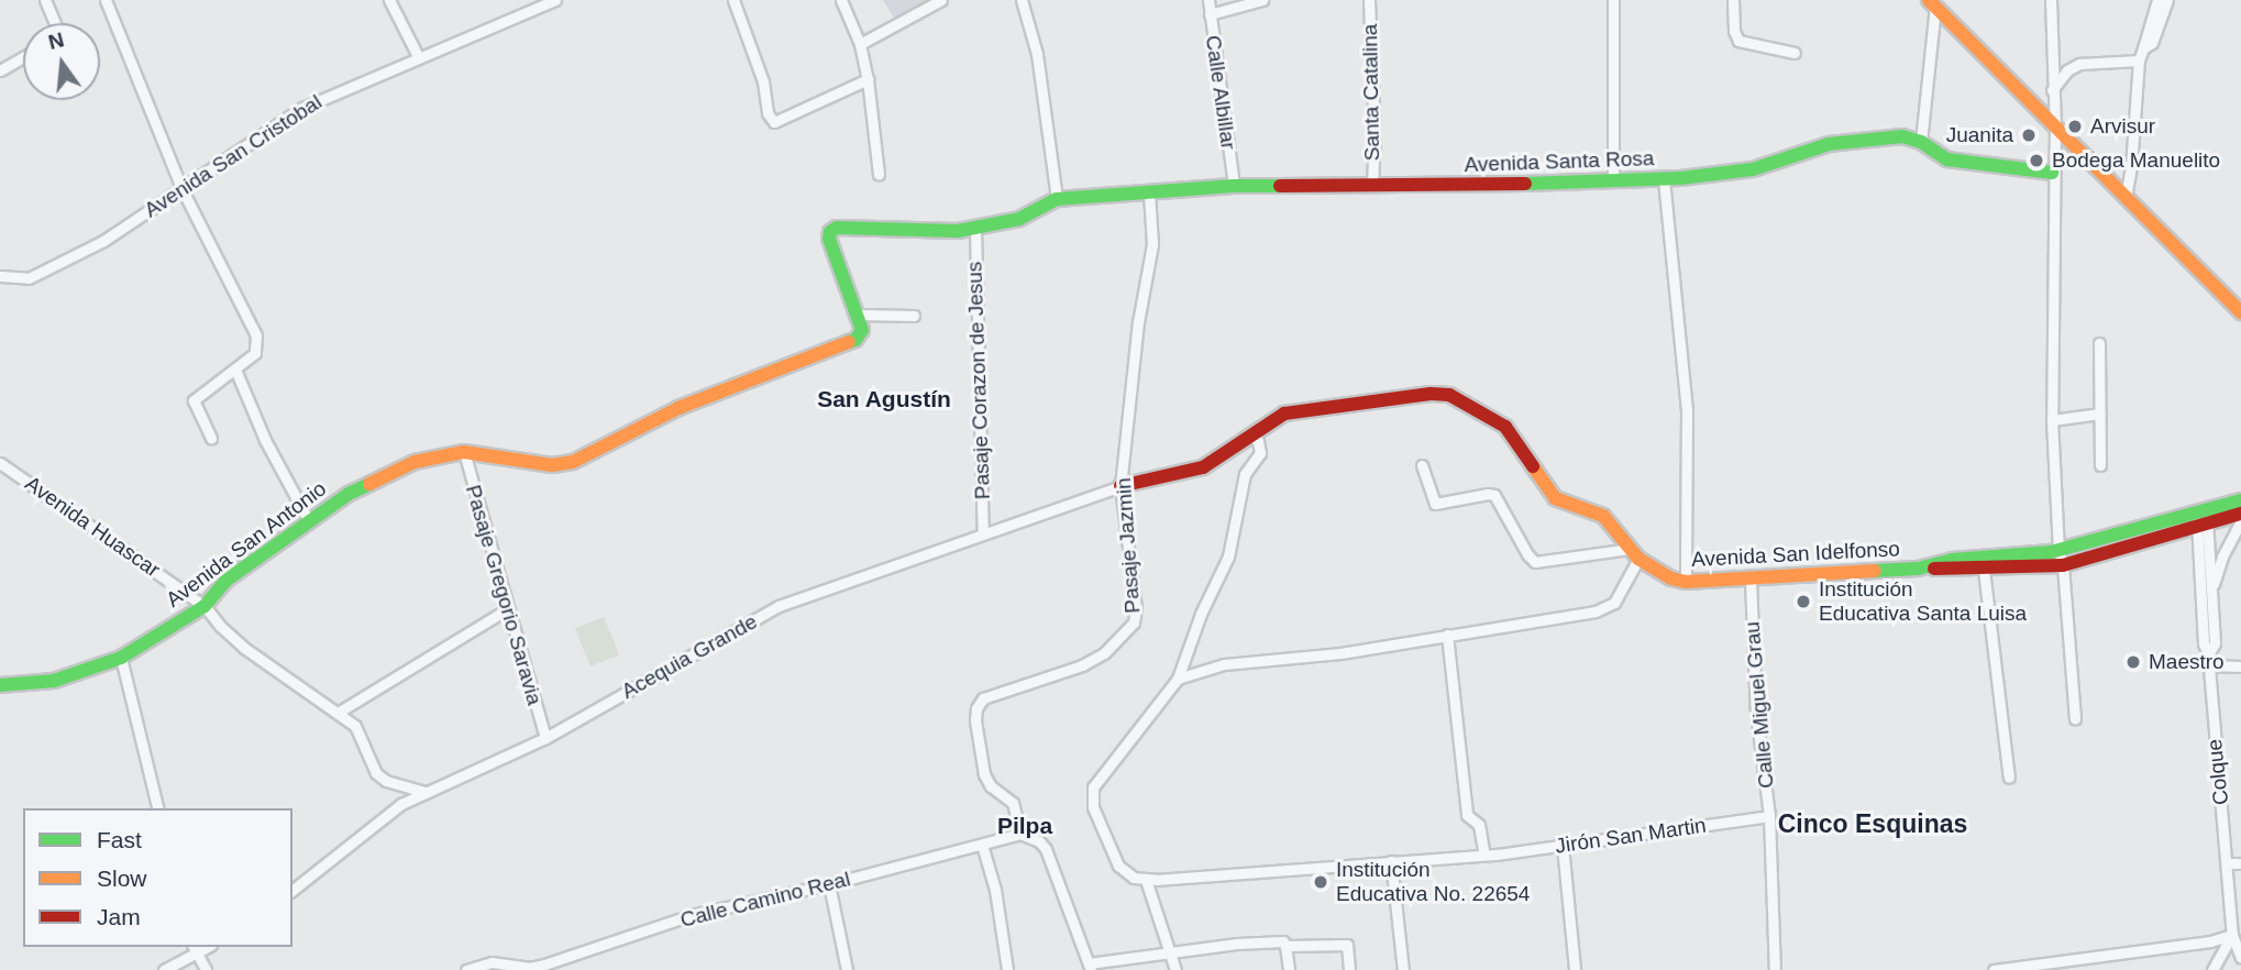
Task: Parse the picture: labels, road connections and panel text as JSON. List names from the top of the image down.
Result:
{
  "streets": {
    "main road": ["Avenida Santa Rosa", "Avenida San Antonio", "Avenida San Idelfonso"],
    "street": [
      "Calle Albillar",
      "Santa Catalina",
      "Avenida San Cristobal",
      "Pasaje Corazon de Jesus",
      "Avenida Huascar",
      "Pasaje Jazmin",
      "Pasaje Gregorio Saravia",
      "Acequia Grande",
      "Calle Miguel Grau",
      "Colque",
      "Jirón San Martin",
      "Calle Camino Real"
    ]
  },
  "crossings": [
    ["Calle Albillar", "Avenida Santa Rosa"],
    ["Santa Catalina", "Avenida Santa Rosa"],
    ["Avenida Santa Rosa", "Pasaje Jazmin"],
    ["Pasaje Corazon de Jesus", "Acequia Grande"],
    ["Avenida Huascar", "Avenida San Antonio"],
    ["Avenida Huascar", "Acequia Grande"],
    ["Avenida San Antonio", "Pasaje Gregorio Saravia"],
    ["Pasaje Jazmin", "Avenida San Idelfonso"],
    ["Pasaje Jazmin", "Acequia Grande"],
    ["Pasaje Jazmin", "Calle Camino Real"],
    ["Avenida San Idelfonso", "Acequia Grande"],
    ["Avenida San Idelfonso", "Calle Miguel Grau"],
    ["Avenida San Idelfonso", "Colque"],
    ["Pasaje Gregorio Saravia", "Acequia Grande"],
    ["Calle Miguel Grau", "Jirón San Martin"]
  ],
  "districts": ["San Agustín", "Cinco Esquinas", "Pilpa"],
  "places": [
    "Arvisur",
    "Juanita",
    "Bodega Manuelito",
    "Institución Educativa Santa Luisa",
    "Maestro",
    "Institución Educativa No. 22654"
  ],
  "legend": ["Fast", "Slow", "Jam"],
  "north": "top"
}
